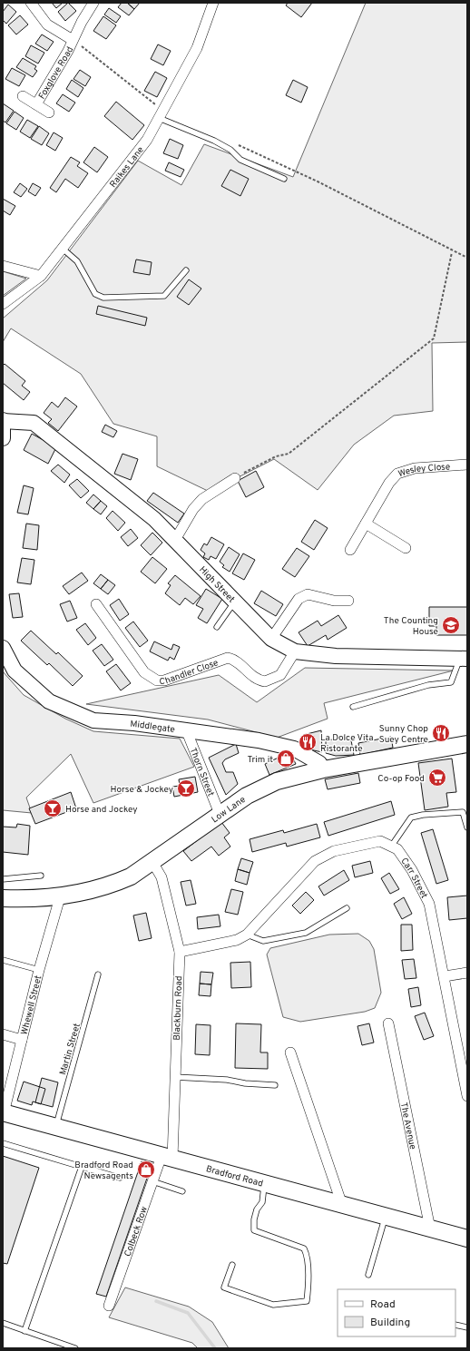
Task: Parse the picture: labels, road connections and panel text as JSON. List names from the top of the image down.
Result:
{
  "streets": {
    "main road": [
      "High Street",
      "Middlegate",
      "Low Lane",
      "Bradford Road"
    ],
    "street": [
      "Foxglove Road",
      "Raikes Lane",
      "Wesley Close",
      "Chandler Close",
      "Thorn Street",
      "Carr Street",
      "Whewell Street",
      "Blackburn Road",
      "The Avenue",
      "Colbeck Row"
    ],
    "lane": ["Martin Street"]
  },
  "crossings": [
    ["High Street", "Chandler Close"],
    ["Middlegate", "Thorn Street"],
    ["Middlegate", "Low Lane"],
    ["Thorn Street", "Low Lane"],
    ["Low Lane", "Whewell Street"],
    ["Low Lane", "Blackburn Road"],
    ["Whewell Street", "Bradford Road"],
    ["Blackburn Road", "Bradford Road"],
    ["Blackburn Road", "Colbeck Row"],
    ["Martin Street", "Bradford Road"],
    ["The Avenue", "Bradford Road"],
    ["Bradford Road", "Colbeck Row"]
  ],
  "places": {
    "school or university": ["The Counting House"],
    "restaurant": ["Sunny Chop Suey Centre", "La Dolce Vita Ristorante"],
    "shop": ["Trim it", "Bradford Road Newsagents"],
    "supermarket": ["Co-op Food"],
    "bar": ["Horse & Jockey", "Horse and Jockey"]
  },
  "legend": ["Road", "Building"]
}
